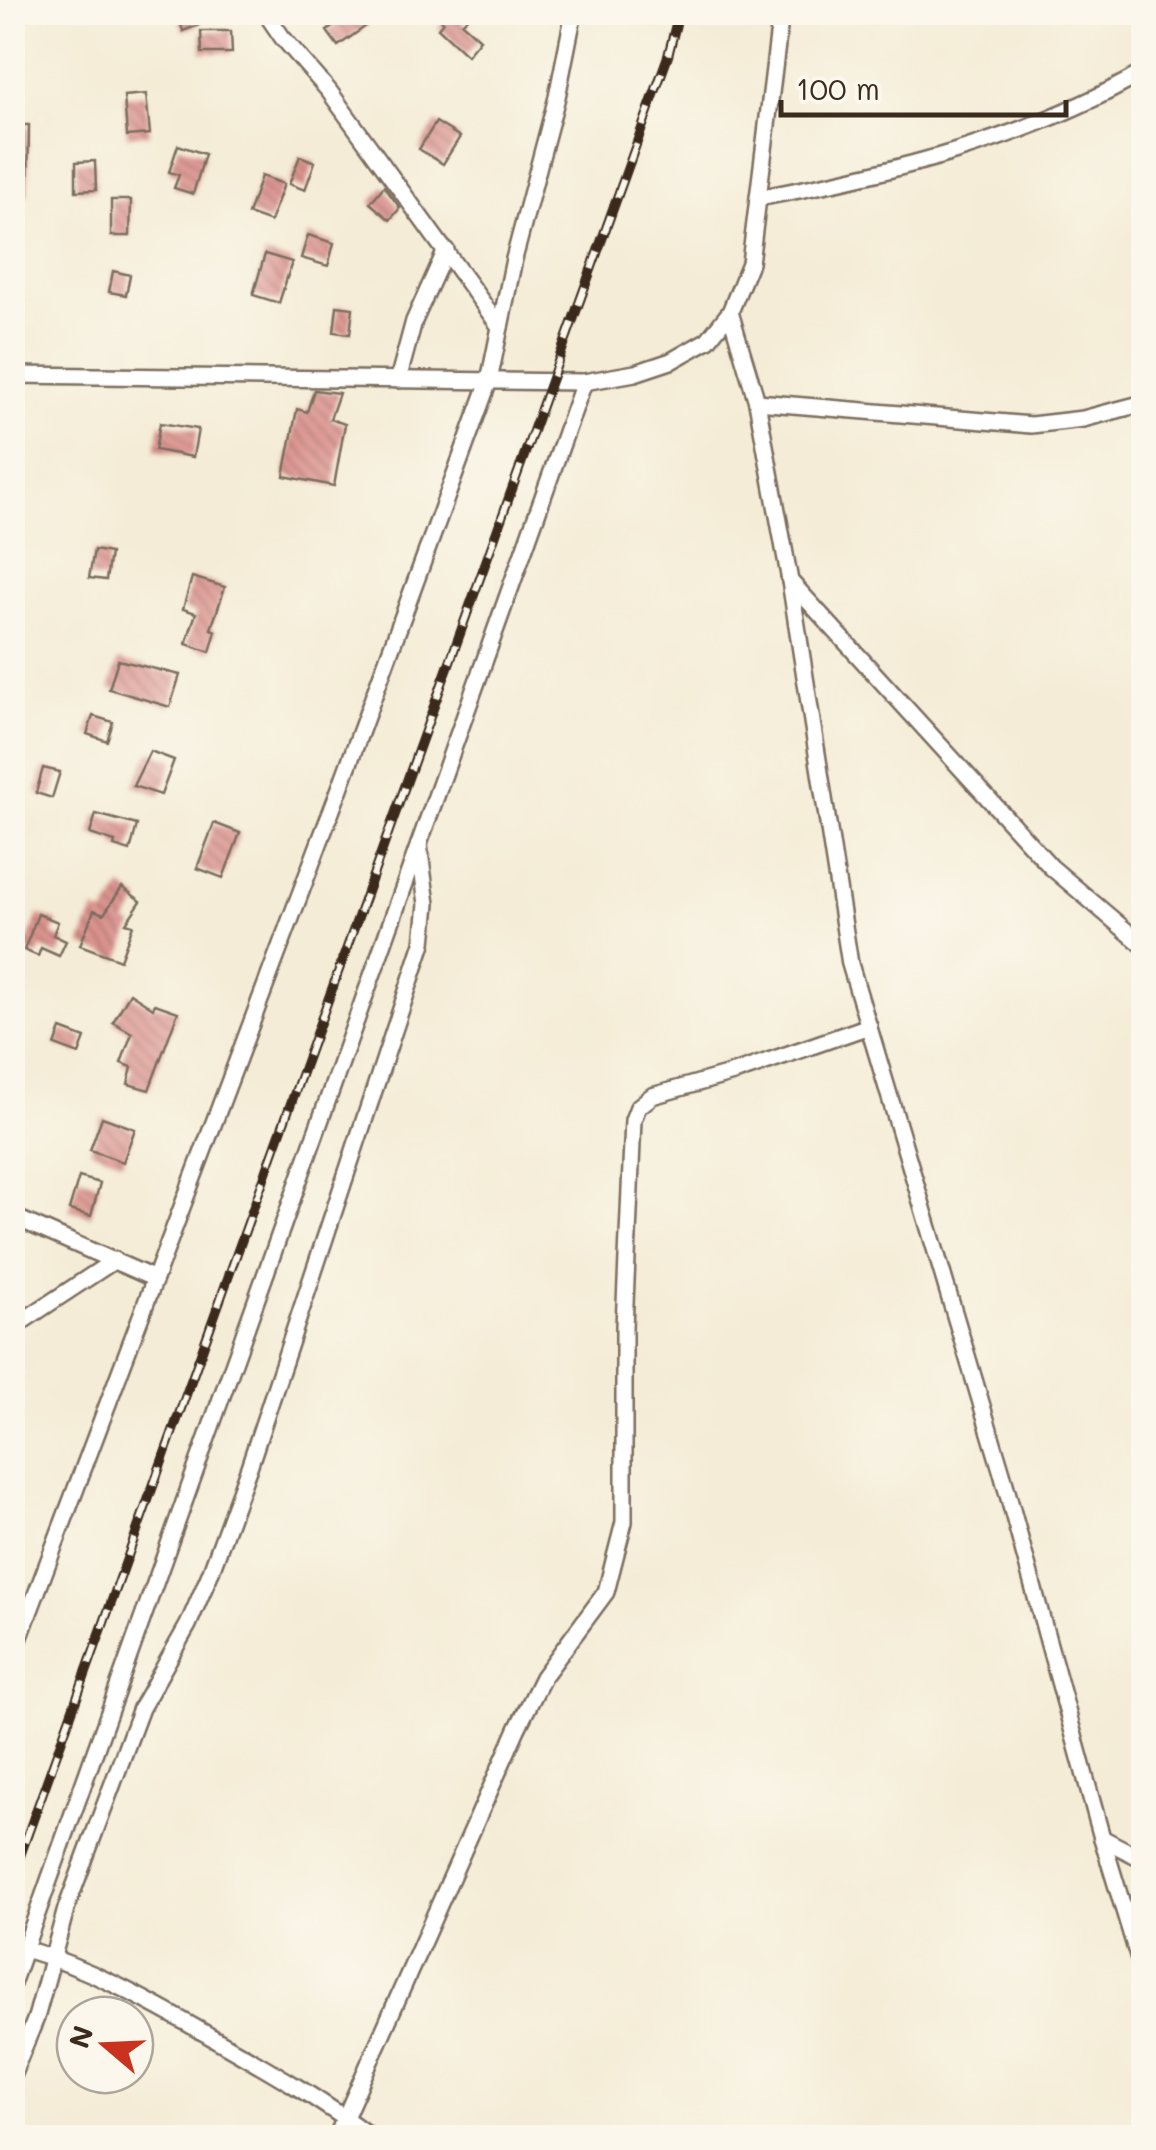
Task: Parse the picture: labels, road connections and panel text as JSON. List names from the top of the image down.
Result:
{
  "scale_bar": "100 m",
  "north": "left"
}
